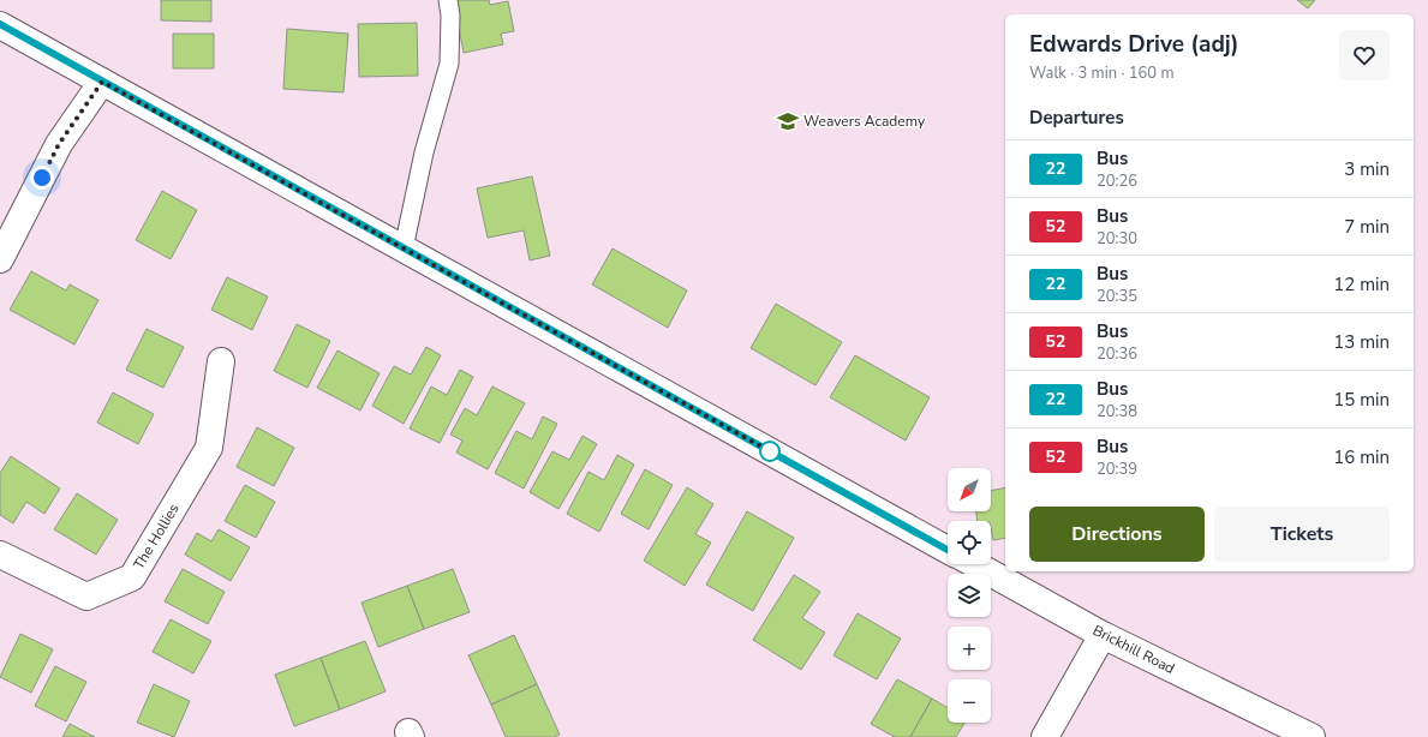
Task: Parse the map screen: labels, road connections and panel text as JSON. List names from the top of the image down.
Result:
{
  "streets": {
    "street": ["The Hollies", "Brickhill Road"]
  },
  "places": {
    "school or university": ["Weavers Academy"]
  },
  "lines": ["bus line 22"],
  "north": "bottom left",
  "page": {
    "heading": [
      ["Edwards Drive (adj)", "Walk · 3 min · 160 m"],
      "Departures"
    ],
    "list": [
      {
        "mark": "22",
        "name": "Bus",
        "note": "20:26",
        "value": "3 min"
      },
      {
        "mark": "52",
        "name": "Bus",
        "note": "20:30",
        "value": "7 min"
      },
      {
        "mark": "22",
        "name": "Bus",
        "note": "20:35",
        "value": "12 min"
      },
      {
        "mark": "52",
        "name": "Bus",
        "note": "20:36",
        "value": "13 min"
      },
      {
        "mark": "22",
        "name": "Bus",
        "note": "20:38",
        "value": "15 min"
      },
      {
        "mark": "52",
        "name": "Bus",
        "note": "20:39",
        "value": "16 min"
      }
    ],
    "map_buttons": ["+", "−"],
    "buttons": ["Directions", "Tickets"]
  }
}
